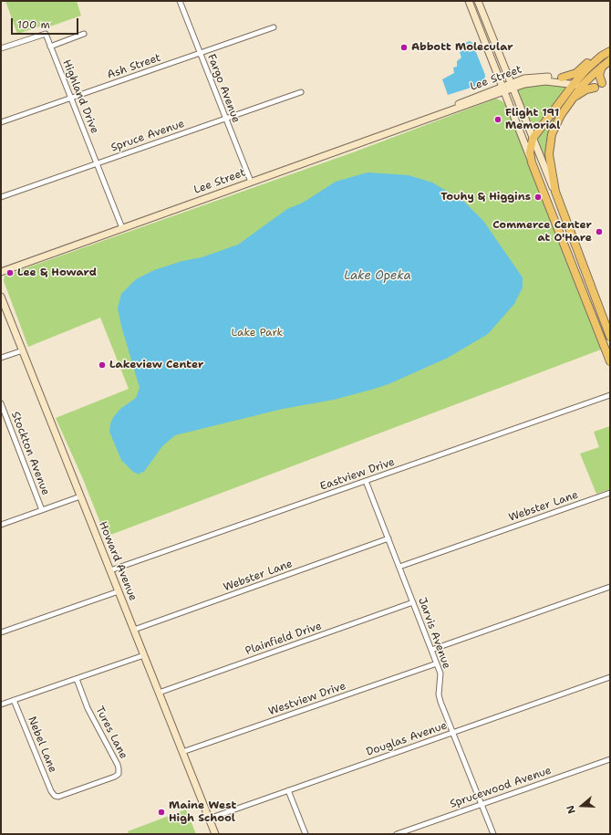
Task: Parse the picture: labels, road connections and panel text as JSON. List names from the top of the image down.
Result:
{
  "streets": {
    "main road": ["Lee Street", "Howard Avenue"],
    "street": [
      "Ash Street",
      "Fargo Avenue",
      "Highland Drive",
      "Spruce Avenue",
      "Stockton Avenue",
      "Eastview Drive",
      "Webster Lane",
      "Jarvis Avenue",
      "Plainfield Drive",
      "Westview Drive",
      "Tures Lane",
      "Douglas Avenue",
      "Nebel Lane",
      "Sprucewood Avenue"
    ]
  },
  "crossings": [
    ["Ash Street", "Fargo Avenue"],
    ["Ash Street", "Highland Drive"],
    ["Lee Street", "Fargo Avenue"],
    ["Lee Street", "Highland Drive"],
    ["Fargo Avenue", "Spruce Avenue"],
    ["Highland Drive", "Spruce Avenue"],
    ["Eastview Drive", "Howard Avenue"],
    ["Eastview Drive", "Jarvis Avenue"],
    ["Webster Lane", "Howard Avenue"],
    ["Webster Lane", "Jarvis Avenue"],
    ["Howard Avenue", "Plainfield Drive"],
    ["Howard Avenue", "Westview Drive"],
    ["Howard Avenue", "Douglas Avenue"],
    ["Jarvis Avenue", "Plainfield Drive"],
    ["Jarvis Avenue", "Westview Drive"],
    ["Jarvis Avenue", "Douglas Avenue"],
    ["Jarvis Avenue", "Sprucewood Avenue"],
    ["Tures Lane", "Nebel Lane"]
  ],
  "water": ["Lake Opeka"],
  "parks": ["Lake Park"],
  "places": [
    "Abbott Molecular",
    "Flight 191 Memorial",
    "Touhy & Higgins",
    "Commerce Center at O'Hare",
    "Lee & Howard",
    "Lakeview Center",
    "Maine West High School"
  ],
  "scale_bar": "100 m",
  "north": "left"
}
